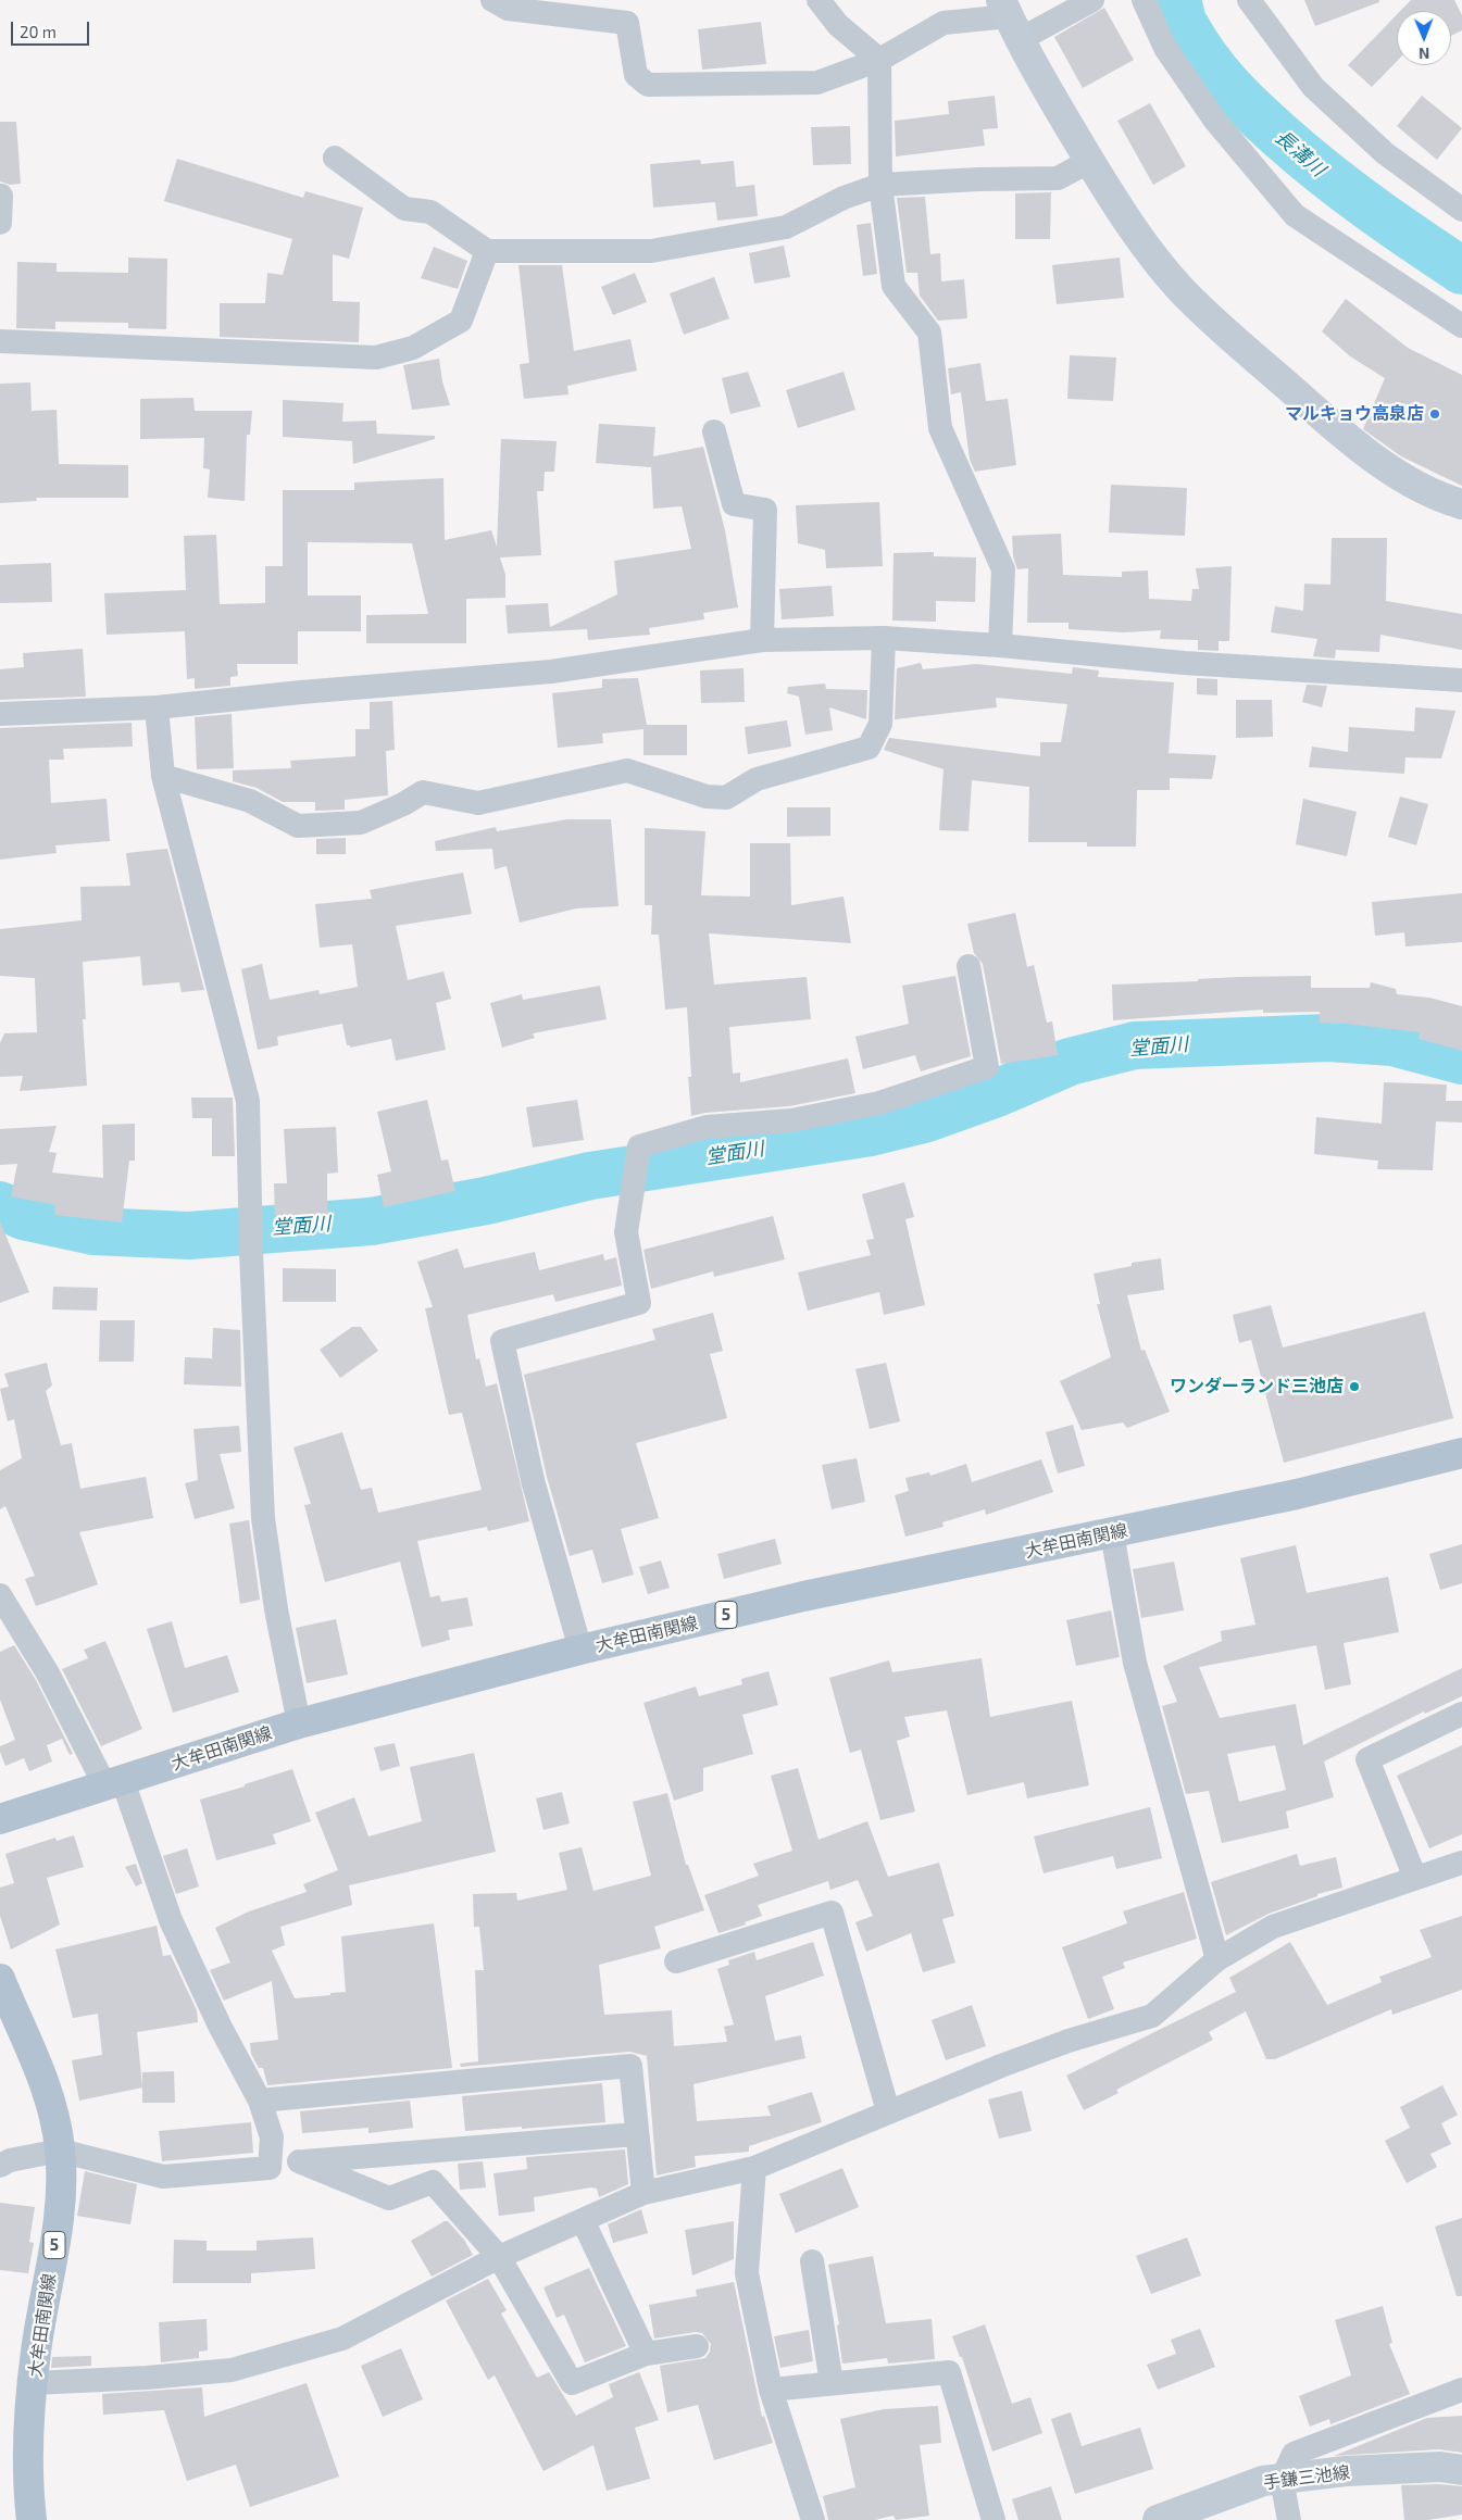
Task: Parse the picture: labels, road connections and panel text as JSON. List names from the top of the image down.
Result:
{
  "streets": {
    "main road": ["大牟田南関線", "5"],
    "street": ["手鎌三池線"]
  },
  "water": ["長溝川", "堂面川"],
  "places": ["マルキョウ高泉店", "ワンダーランド三池店"],
  "scale_bar": "20 m",
  "north": "bottom"
}
